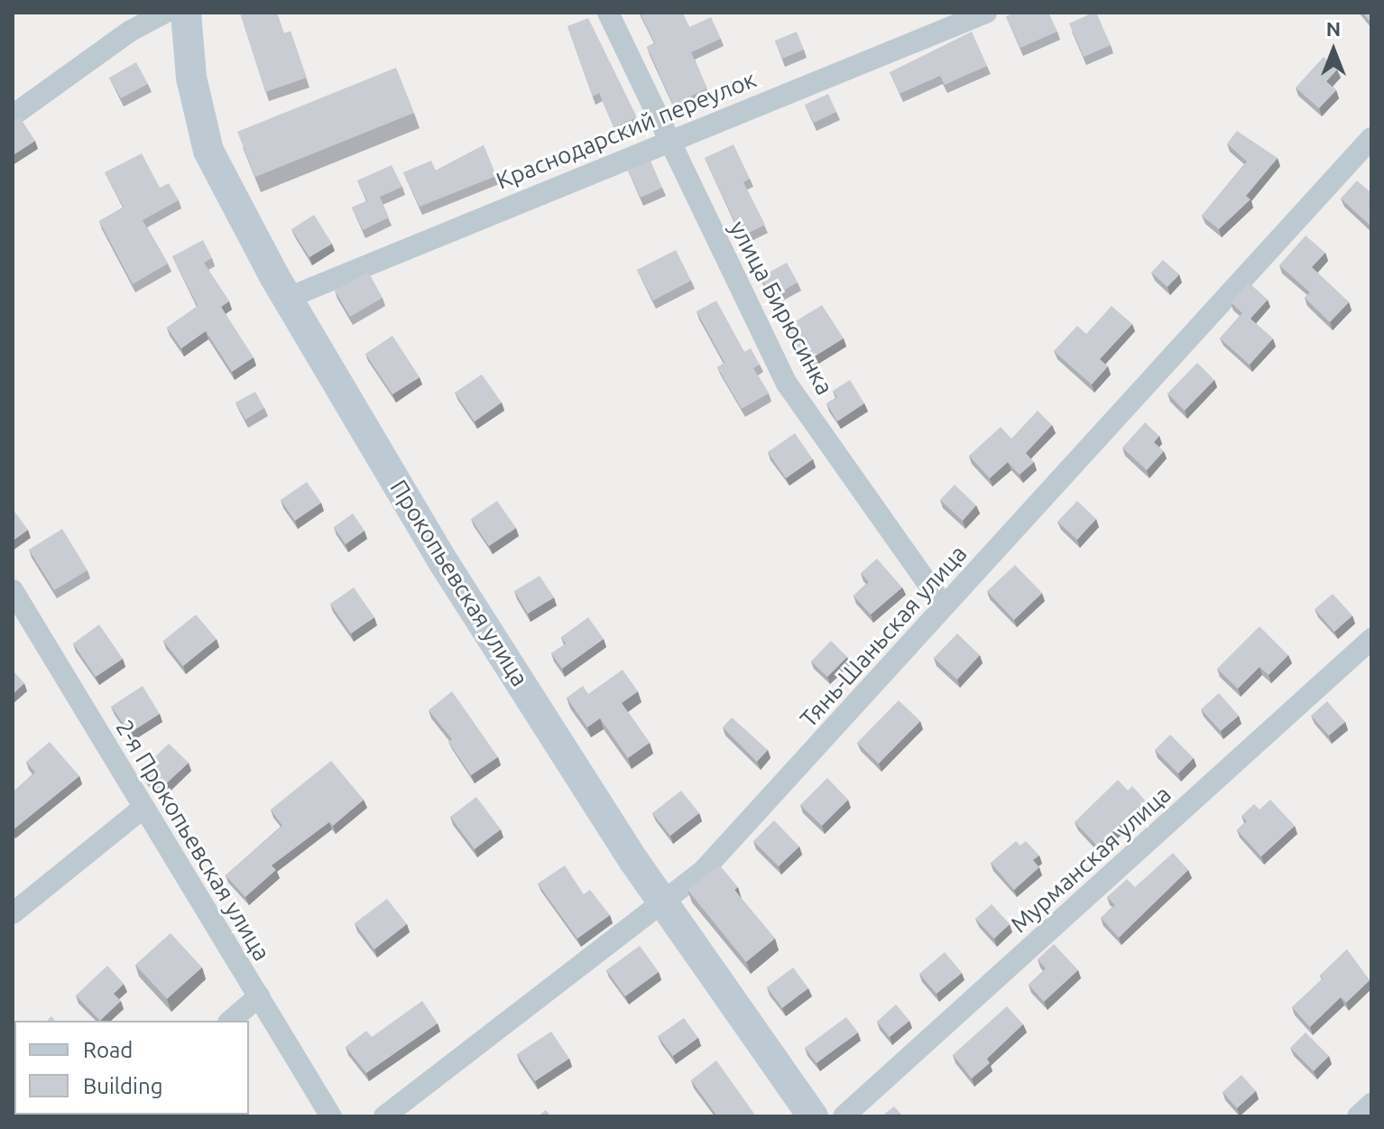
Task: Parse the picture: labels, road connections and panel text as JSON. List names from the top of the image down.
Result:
{
  "streets": {
    "main road": ["Прокопьевская улица"],
    "street": [
      "Краснодарский переулок",
      "улица Бирюсинка",
      "Тянь-Шаньская улица",
      "2-я Прокопьевская улица",
      "Мурманская улица"
    ]
  },
  "crossings": [
    ["Краснодарский переулок", "улица Бирюсинка"],
    ["Краснодарский переулок", "Прокопьевская улица"],
    ["улица Бирюсинка", "Тянь-Шаньская улица"],
    ["Прокопьевская улица", "Тянь-Шаньская улица"]
  ],
  "legend": ["Road", "Building"],
  "north": "top"
}
